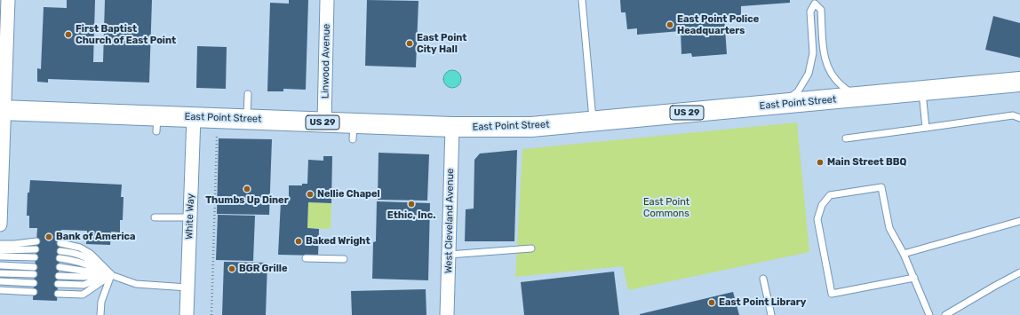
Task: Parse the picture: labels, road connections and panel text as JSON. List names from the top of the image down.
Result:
{
  "streets": {
    "main road": ["East Point Street", "US 29"],
    "street": ["Linwood Avenue", "White Way", "West Cleveland Avenue"]
  },
  "crossings": [
    ["Linwood Avenue", "East Point Street"],
    ["East Point Street", "White Way"],
    ["East Point Street", "West Cleveland Avenue"]
  ],
  "parks": ["East Point Commons"],
  "places": [
    "East Point Police Headquarters",
    "First Baptist Church of East Point",
    "East Point City Hall",
    "Main Street BBQ",
    "Thumbs Up Diner",
    "Nellie Chapel",
    "Ethic, Inc.",
    "Bank of America",
    "Baked Wright",
    "BGR Grille",
    "East Point Library"
  ]
}
